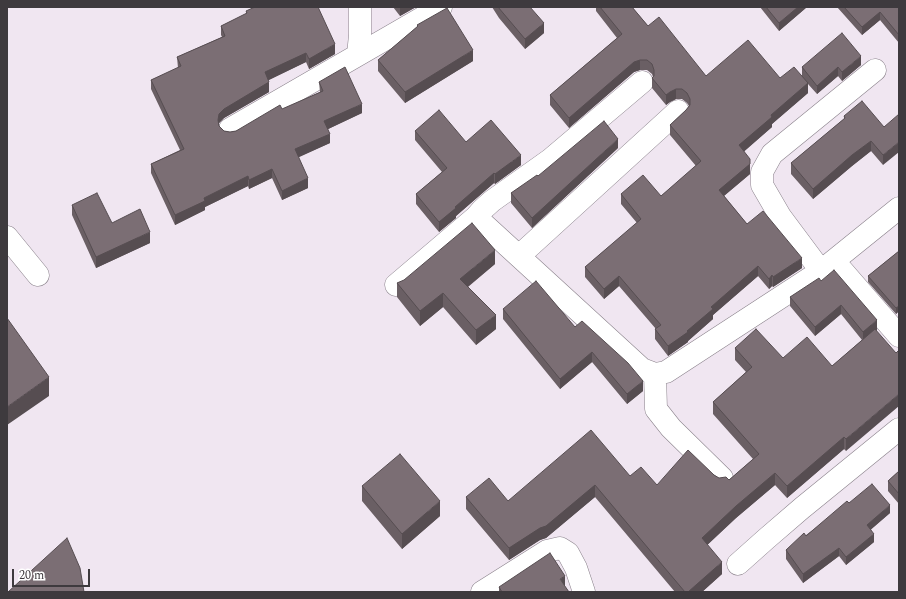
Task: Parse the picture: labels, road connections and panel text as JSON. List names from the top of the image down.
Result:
{
  "scale_bar": "20 m"
}
